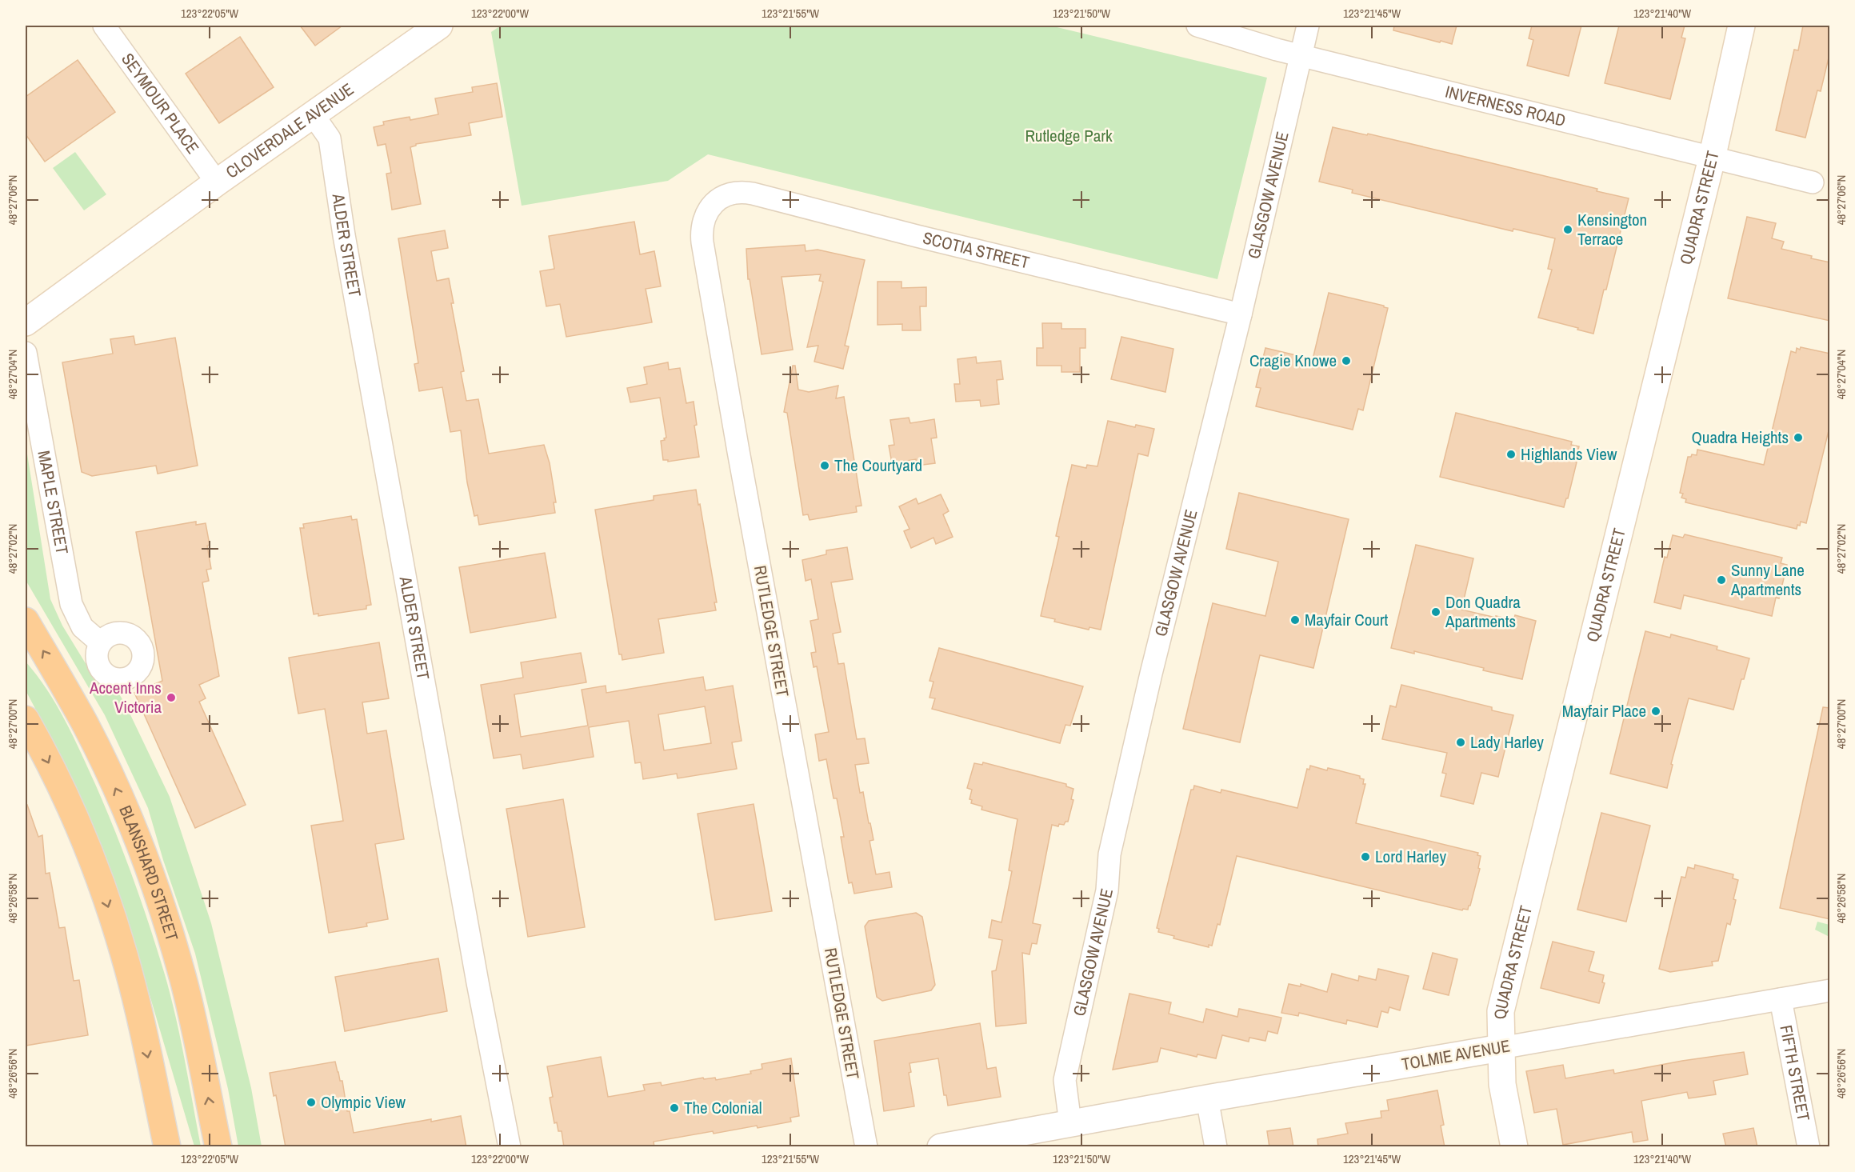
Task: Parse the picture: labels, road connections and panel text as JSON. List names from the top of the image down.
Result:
{
  "streets": {
    "highway": ["BLANSHARD STREET"],
    "main road": ["CLOVERDALE AVENUE", "QUADRA STREET", "TOLMIE AVENUE"],
    "street": [
      "SEYMOUR PLACE",
      "INVERNESS ROAD",
      "GLASGOW AVENUE",
      "ALDER STREET",
      "SCOTIA STREET",
      "MAPLE STREET",
      "RUTLEDGE STREET",
      "FIFTH STREET"
    ]
  },
  "crossings": [
    ["SEYMOUR PLACE", "CLOVERDALE AVENUE"],
    ["INVERNESS ROAD", "GLASGOW AVENUE"],
    ["INVERNESS ROAD", "QUADRA STREET"],
    ["CLOVERDALE AVENUE", "ALDER STREET"],
    ["GLASGOW AVENUE", "SCOTIA STREET"],
    ["GLASGOW AVENUE", "TOLMIE AVENUE"],
    ["QUADRA STREET", "TOLMIE AVENUE"],
    ["SCOTIA STREET", "RUTLEDGE STREET"],
    ["TOLMIE AVENUE", "FIFTH STREET"]
  ],
  "parks": ["Rutledge Park"],
  "places": [
    "Kensington Terrace",
    "Cragie Knowe",
    "Quadra Heights",
    "Highlands View",
    "The Courtyard",
    "Sunny Lane Apartments",
    "Don Quadra Apartments",
    "Mayfair Court",
    "Accent Inns Victoria",
    "Mayfair Place",
    "Lady Harley",
    "Lord Harley",
    "Olympic View",
    "The Colonial"
  ],
  "coordinates": [
    "123°22'05\"W",
    "123°22'00\"W",
    "123°21'55\"W",
    "123°21'50\"W",
    "123°21'45\"W",
    "123°21'40\"W",
    "48°27'06\"N",
    "48°27'04\"N",
    "48°27'02\"N",
    "48°27'00\"N",
    "48°26'58\"N",
    "48°26'56\"N"
  ]
}
